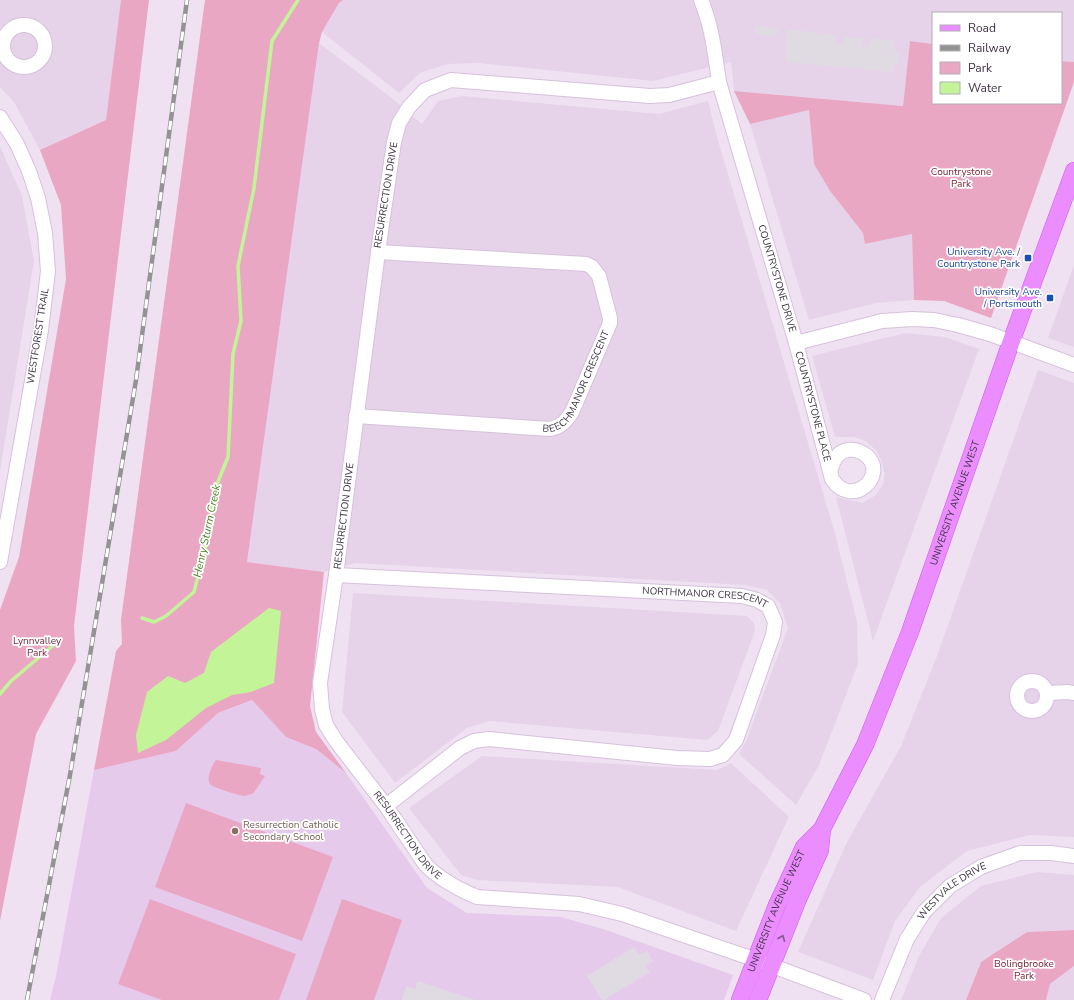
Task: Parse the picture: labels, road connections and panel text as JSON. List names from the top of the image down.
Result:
{
  "streets": {
    "main road": ["UNIVERSITY AVENUE WEST"],
    "street": [
      "RESURRECTION DRIVE",
      "COUNTRYSTONE DRIVE",
      "WESTFOREST TRAIL",
      "BEECHMANOR CRESCENT",
      "COUNTRYSTONE PLACE",
      "NORTHMANOR CRESCENT",
      "WESTVALE DRIVE"
    ]
  },
  "crossings": [
    ["RESURRECTION DRIVE", "COUNTRYSTONE DRIVE"],
    ["RESURRECTION DRIVE", "BEECHMANOR CRESCENT"],
    ["RESURRECTION DRIVE", "UNIVERSITY AVENUE WEST"],
    ["RESURRECTION DRIVE", "NORTHMANOR CRESCENT"],
    ["COUNTRYSTONE DRIVE", "COUNTRYSTONE PLACE"],
    ["COUNTRYSTONE DRIVE", "UNIVERSITY AVENUE WEST"]
  ],
  "water": ["Henry Sturm Creek"],
  "parks": ["Countrystone Park", "Lynnvalley Park", "Bolingbrooke Park"],
  "places": {
    "transit": ["University Ave. / Countrystone Park", "University Ave. / Portsmouth"],
    "other": ["Resurrection Catholic Secondary School"]
  },
  "legend": [
    "Road",
    "Railway",
    "Park",
    "Water"
  ]
}
